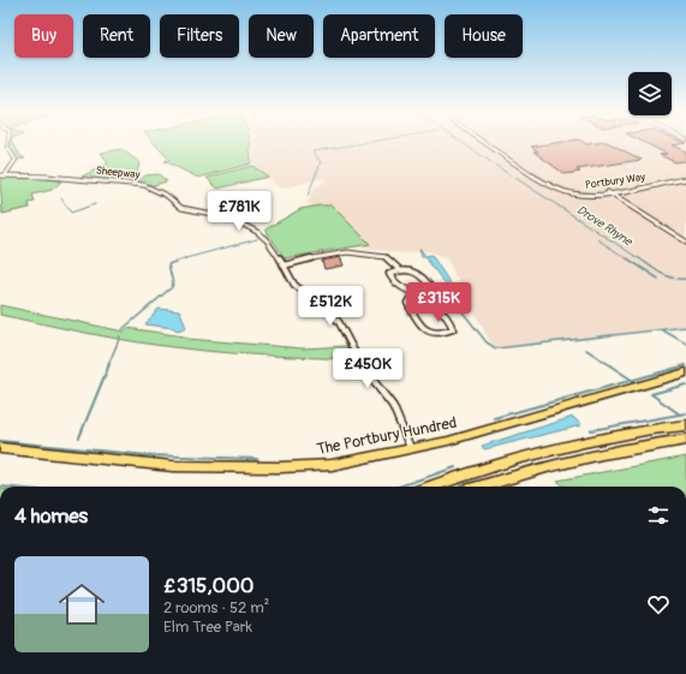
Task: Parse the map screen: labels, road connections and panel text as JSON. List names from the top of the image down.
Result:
{
  "streets": {
    "main road": ["The Portbury Hundred"],
    "street": ["Sheepway", "Portbury Way"]
  },
  "crossings": [
    ["Sheepway", "The Portbury Hundred"]
  ],
  "water": ["Drove Rhyne"],
  "page": {
    "chip": [
      "Buy",
      "Rent",
      "Filters",
      "New",
      "Apartment",
      "House"
    ],
    "price": [
      "£781K",
      "£315K",
      "£512K",
      "£450K"
    ],
    "heading": "4 homes",
    "list": [
      {
        "name": "£315,000",
        "note": "2 rooms · 52 m² · Elm Tree Park"
      }
    ]
  }
}
